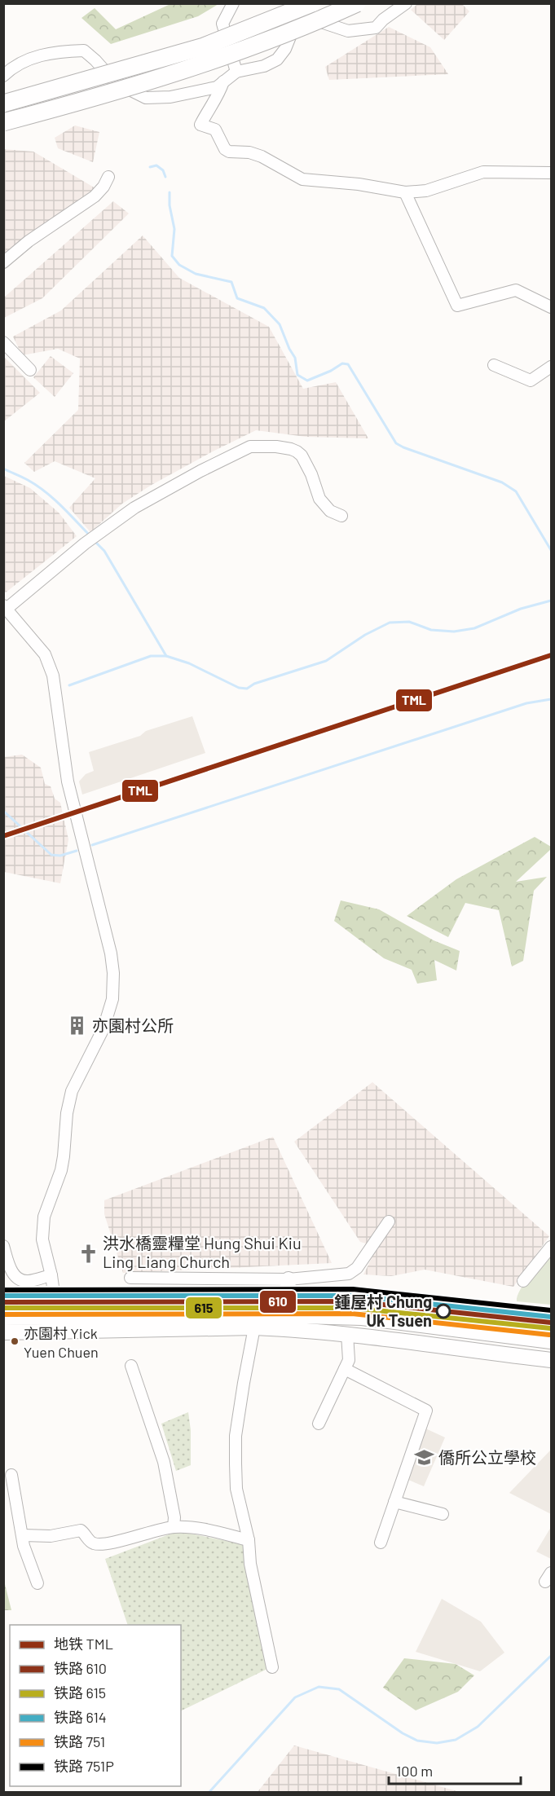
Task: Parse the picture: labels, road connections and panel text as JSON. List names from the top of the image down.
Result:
{
  "places": {
    "building": ["亦園村公所"],
    "church": ["洪水橋靈糧堂 Hung Shui Kiu Ling Liang Church"],
    "other": ["鍾屋村 Chung Uk Tsuen", "亦園村 Yick Yuen Chuen"],
    "school or university": ["僑所公立學校"]
  },
  "lines": [
    "metro line TML",
    "rail line 751P",
    "rail line 614",
    "rail line 610",
    "rail line 615",
    "rail line 751"
  ],
  "legend": [
    "地铁 TML",
    "铁路 610",
    "铁路 615",
    "铁路 614",
    "铁路 751",
    "铁路 751P"
  ],
  "scale_bar": "100 m"
}
